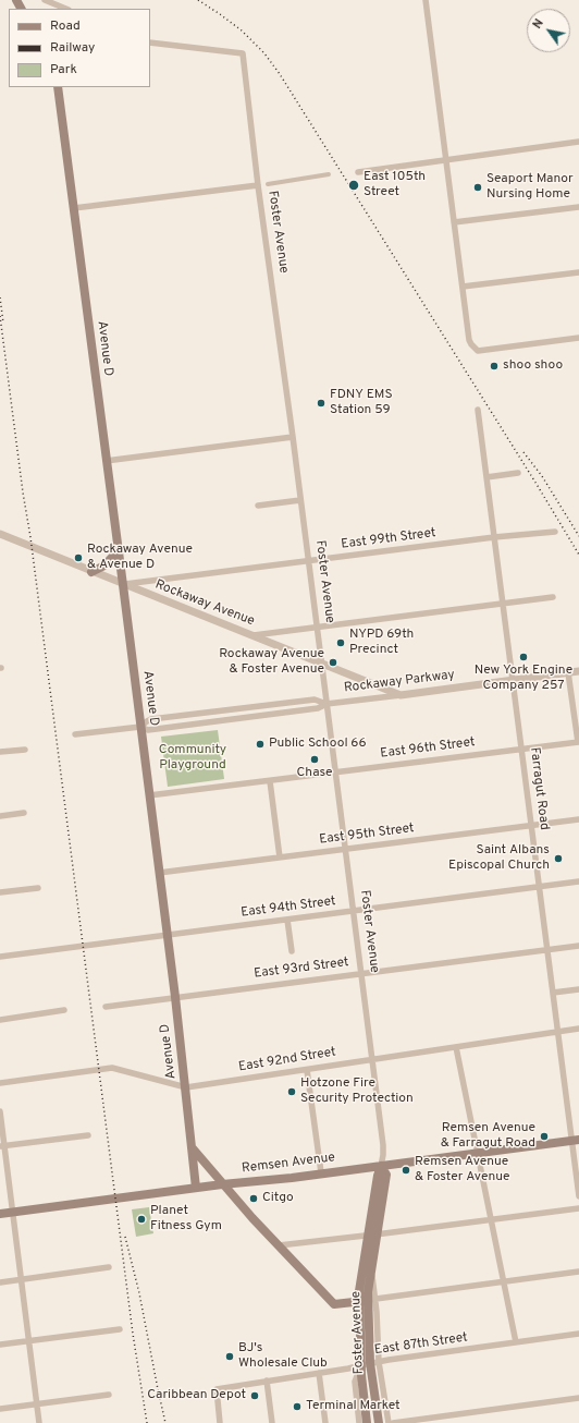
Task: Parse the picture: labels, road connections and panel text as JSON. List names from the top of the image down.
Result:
{
  "streets": {
    "main road": ["Foster Avenue", "Avenue D", "Remsen Avenue"],
    "street": [
      "East 99th Street",
      "Rockaway Avenue",
      "Rockaway Parkway",
      "East 96th Street",
      "Farragut Road",
      "East 95th Street",
      "East 94th Street",
      "East 93rd Street",
      "East 92nd Street",
      "East 87th Street"
    ]
  },
  "crossings": [
    ["Foster Avenue", "East 99th Street"],
    ["Foster Avenue", "Rockaway Avenue"],
    ["Foster Avenue", "Rockaway Parkway"],
    ["Foster Avenue", "East 96th Street"],
    ["Foster Avenue", "East 95th Street"],
    ["Foster Avenue", "East 94th Street"],
    ["Foster Avenue", "East 93rd Street"],
    ["Foster Avenue", "East 92nd Street"],
    ["Foster Avenue", "Remsen Avenue"],
    ["Foster Avenue", "East 87th Street"],
    ["Avenue D", "East 99th Street"],
    ["Avenue D", "Rockaway Avenue"],
    ["Avenue D", "Rockaway Parkway"],
    ["Avenue D", "East 96th Street"],
    ["Avenue D", "East 95th Street"],
    ["Avenue D", "East 94th Street"],
    ["Avenue D", "East 93rd Street"],
    ["Avenue D", "East 92nd Street"],
    ["Avenue D", "Remsen Avenue"],
    ["East 99th Street", "Rockaway Avenue"],
    ["East 99th Street", "Farragut Road"],
    ["Rockaway Avenue", "Rockaway Parkway"],
    ["Rockaway Parkway", "Farragut Road"],
    ["East 96th Street", "Farragut Road"],
    ["Farragut Road", "East 95th Street"],
    ["Farragut Road", "East 94th Street"],
    ["Farragut Road", "East 93rd Street"],
    ["Farragut Road", "East 92nd Street"],
    ["Farragut Road", "Remsen Avenue"]
  ],
  "parks": ["Community Playground"],
  "places": [
    "East 105th Street",
    "Seaport Manor Nursing Home",
    "shoo shoo",
    "FDNY EMS Station 59",
    "Rockaway Avenue & Avenue D",
    "NYPD 69th Precinct",
    "New York Engine Company 257",
    "Rockaway Avenue & Foster Avenue",
    "Public School 66",
    "Chase",
    "Saint Albans Episcopal Church",
    "Hotzone Fire Security Protection",
    "Remsen Avenue & Farragut Road",
    "Remsen Avenue & Foster Avenue",
    "Citgo",
    "Planet Fitness Gym",
    "BJ's Wholesale Club",
    "Caribbean Depot",
    "Terminal Market"
  ],
  "legend": ["Road", "Railway", "Park"],
  "north": "top left"
}
